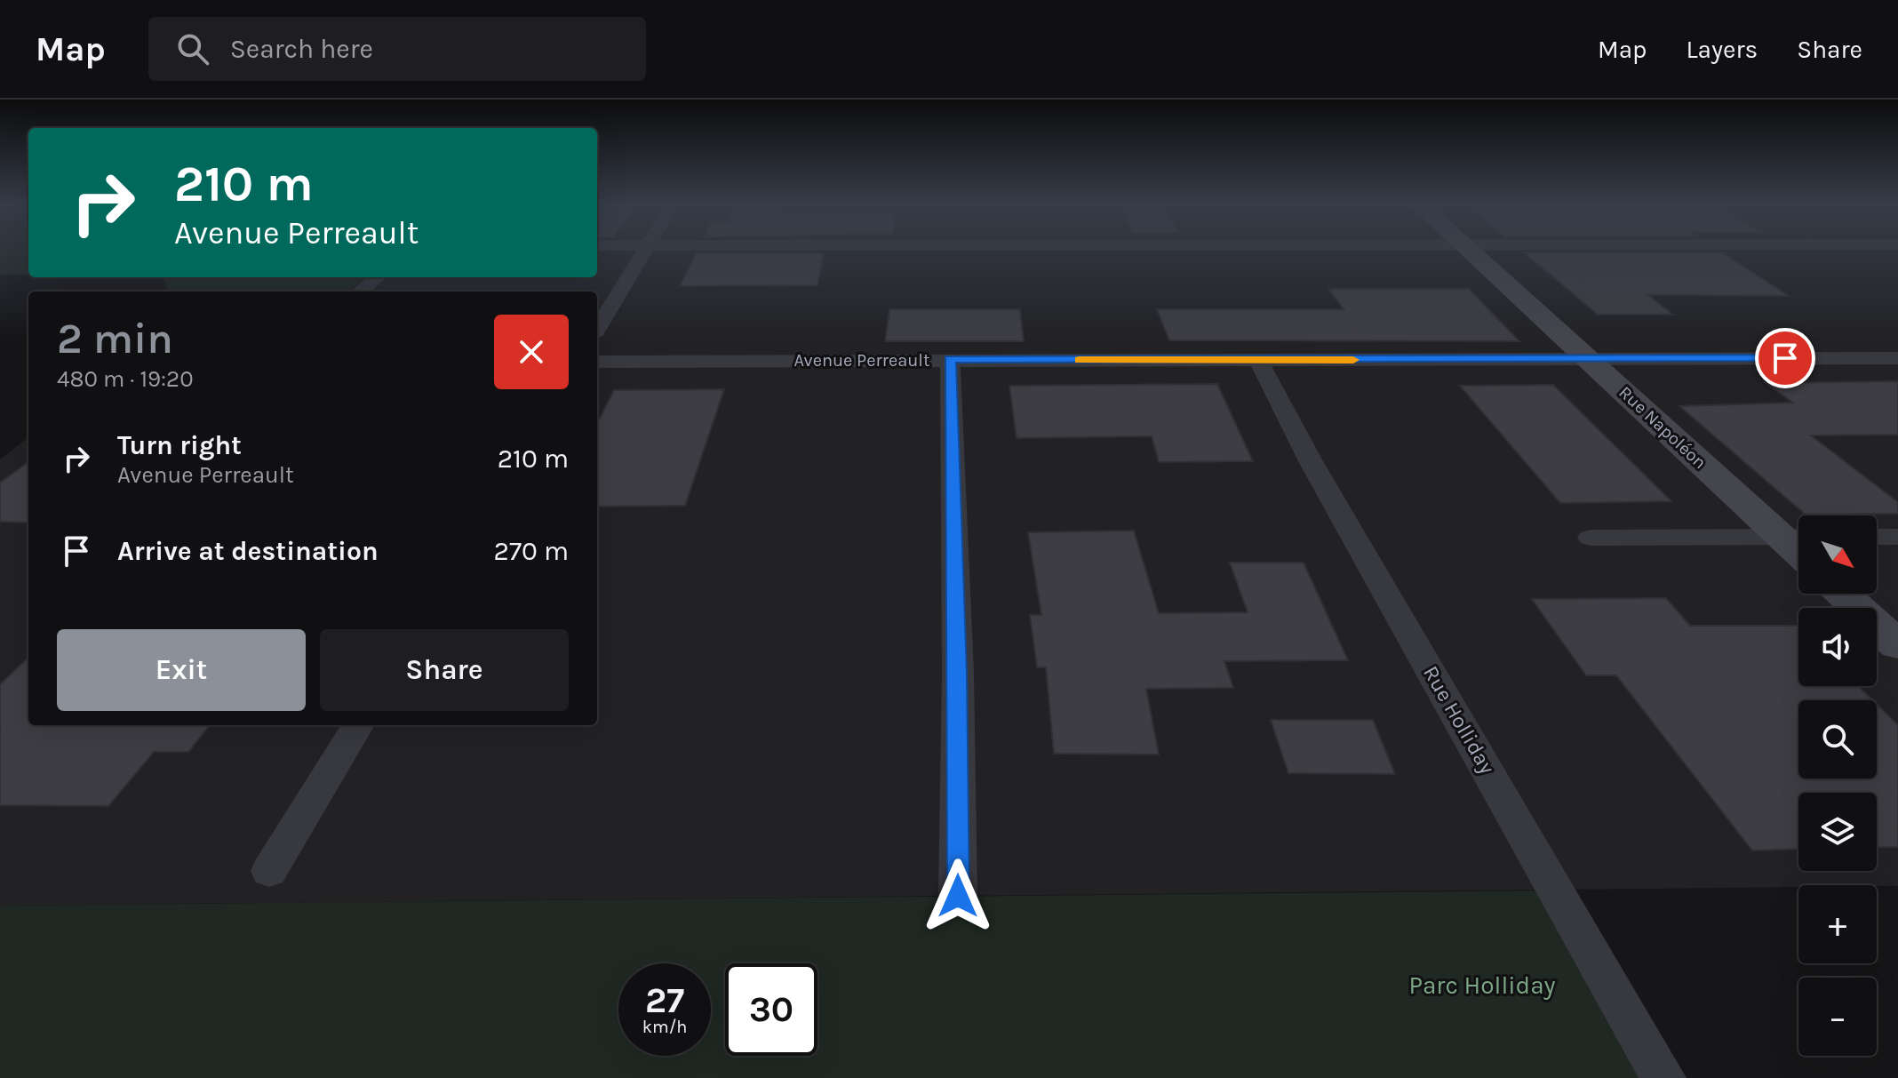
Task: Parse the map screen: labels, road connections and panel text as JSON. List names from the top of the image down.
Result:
{
  "streets": {
    "street": ["Avenue Perreault", "Rue Napoléon", "Rue Holliday"]
  },
  "crossings": [
    ["Avenue Perreault", "Rue Napoléon"],
    ["Avenue Perreault", "Rue Holliday"]
  ],
  "parks": ["Parc Holliday"],
  "north": "bottom right",
  "page": {
    "header": "Map",
    "search": "Search here",
    "nav": ["Map", "Layers", "Share"],
    "turn": ["210 m", "Avenue Perreault"],
    "heading": ["2 min", "480 m · 19:20"],
    "list": [
      {
        "name": "Turn right",
        "note": "Avenue Perreault",
        "value": "210 m"
      },
      {
        "name": "Arrive at destination",
        "value": "270 m"
      }
    ],
    "map_buttons": ["+", "−"],
    "buttons": ["Exit", "Share"],
    "speed": "27 km/h",
    "limit": "30"
  }
}
